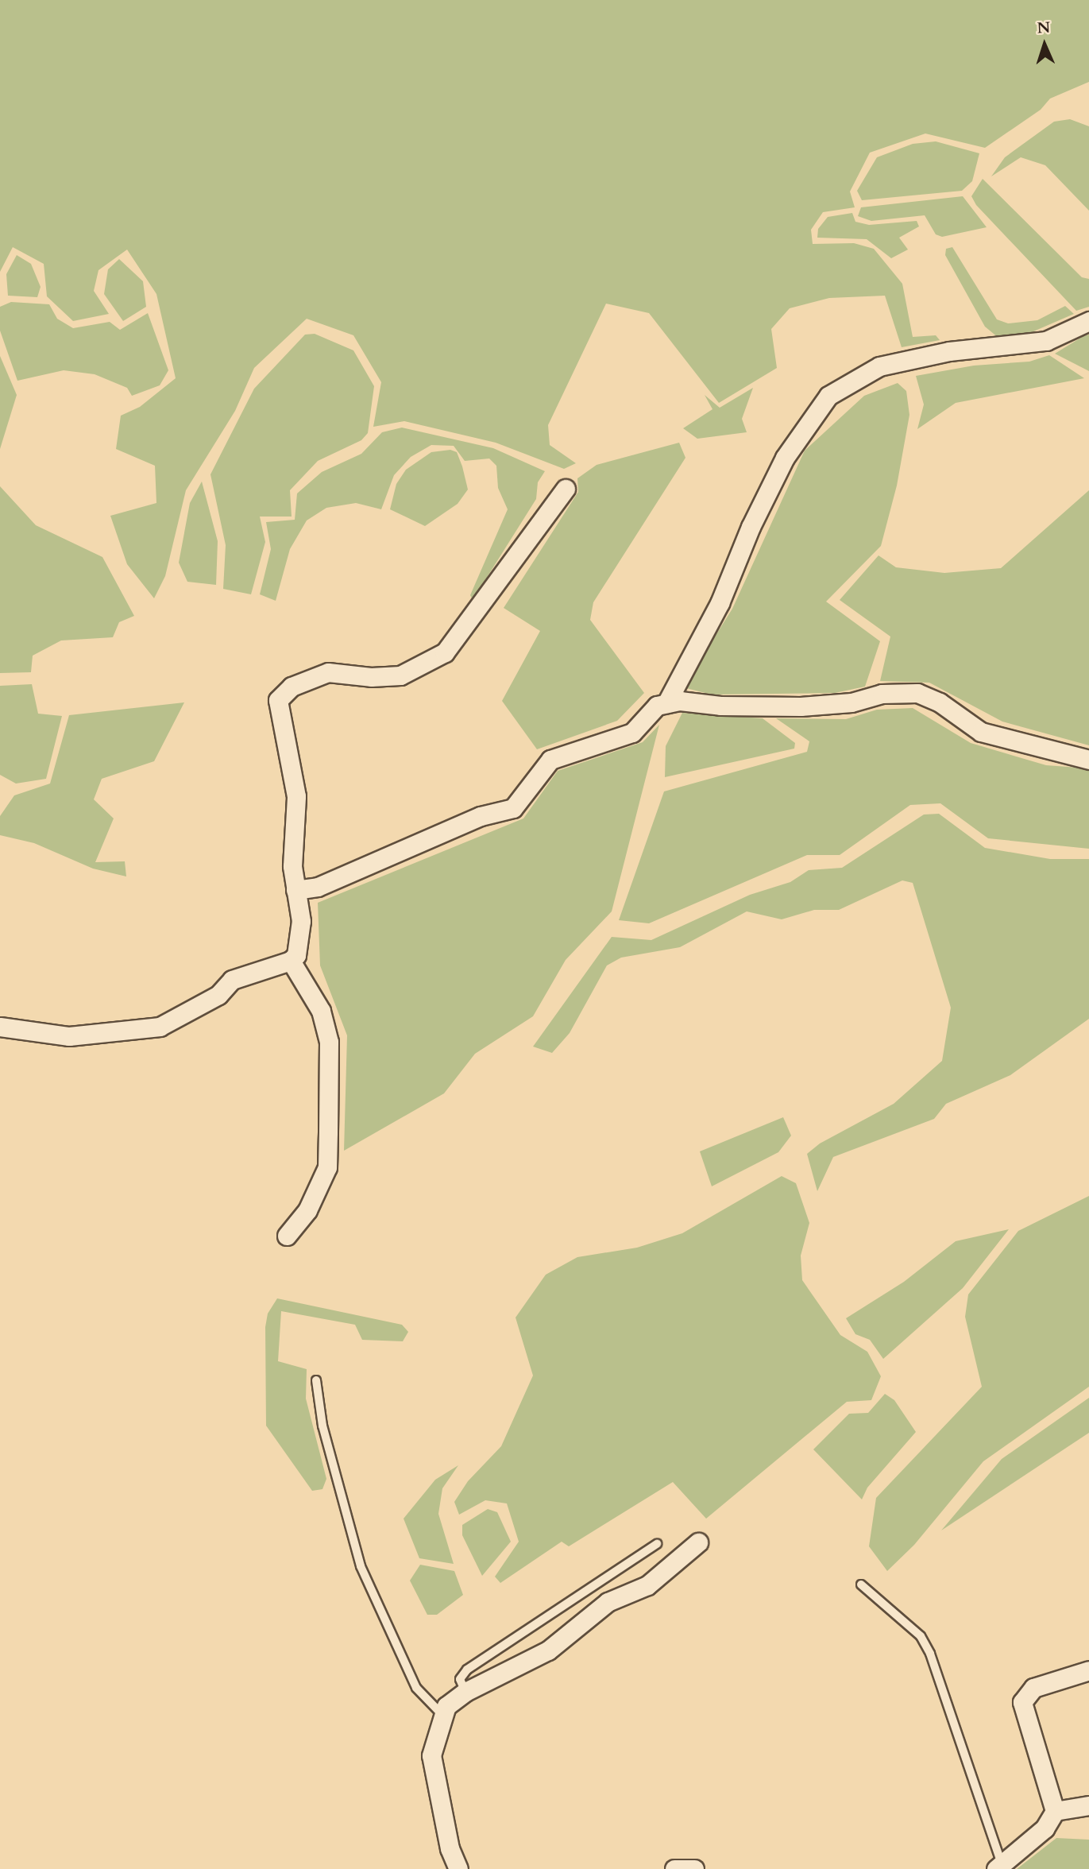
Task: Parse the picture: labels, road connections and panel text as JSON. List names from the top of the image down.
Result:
{
  "north": "top"
}
